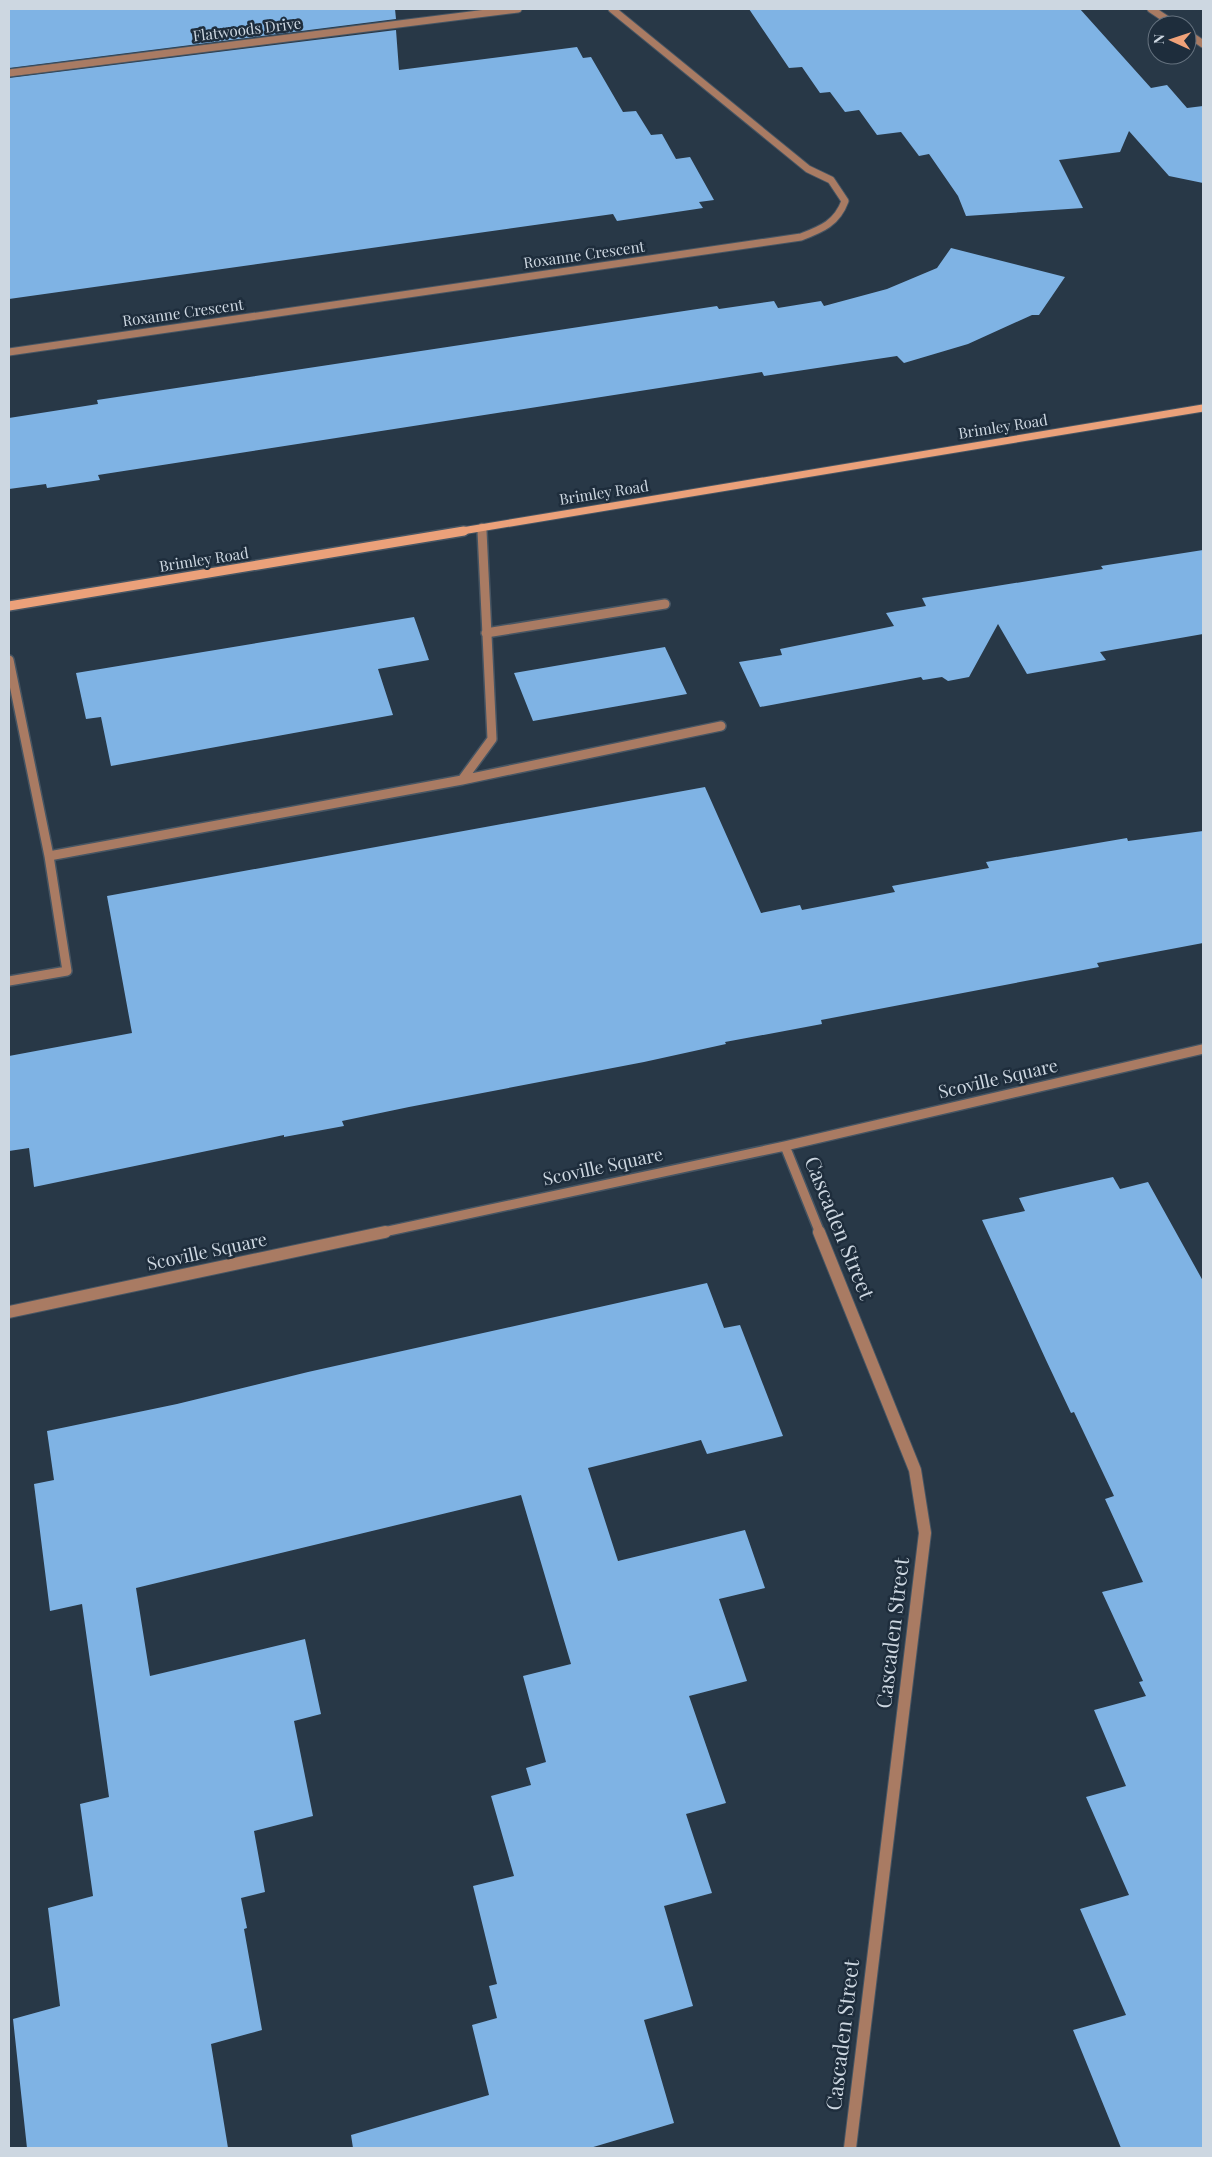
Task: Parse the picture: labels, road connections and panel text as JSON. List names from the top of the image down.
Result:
{
  "streets": {
    "main road": ["Brimley Road"],
    "street": [
      "Flatwoods Drive",
      "Roxanne Crescent",
      "Scoville Square",
      "Cascaden Street"
    ]
  },
  "crossings": [
    ["Scoville Square", "Cascaden Street"]
  ],
  "north": "left"
}
